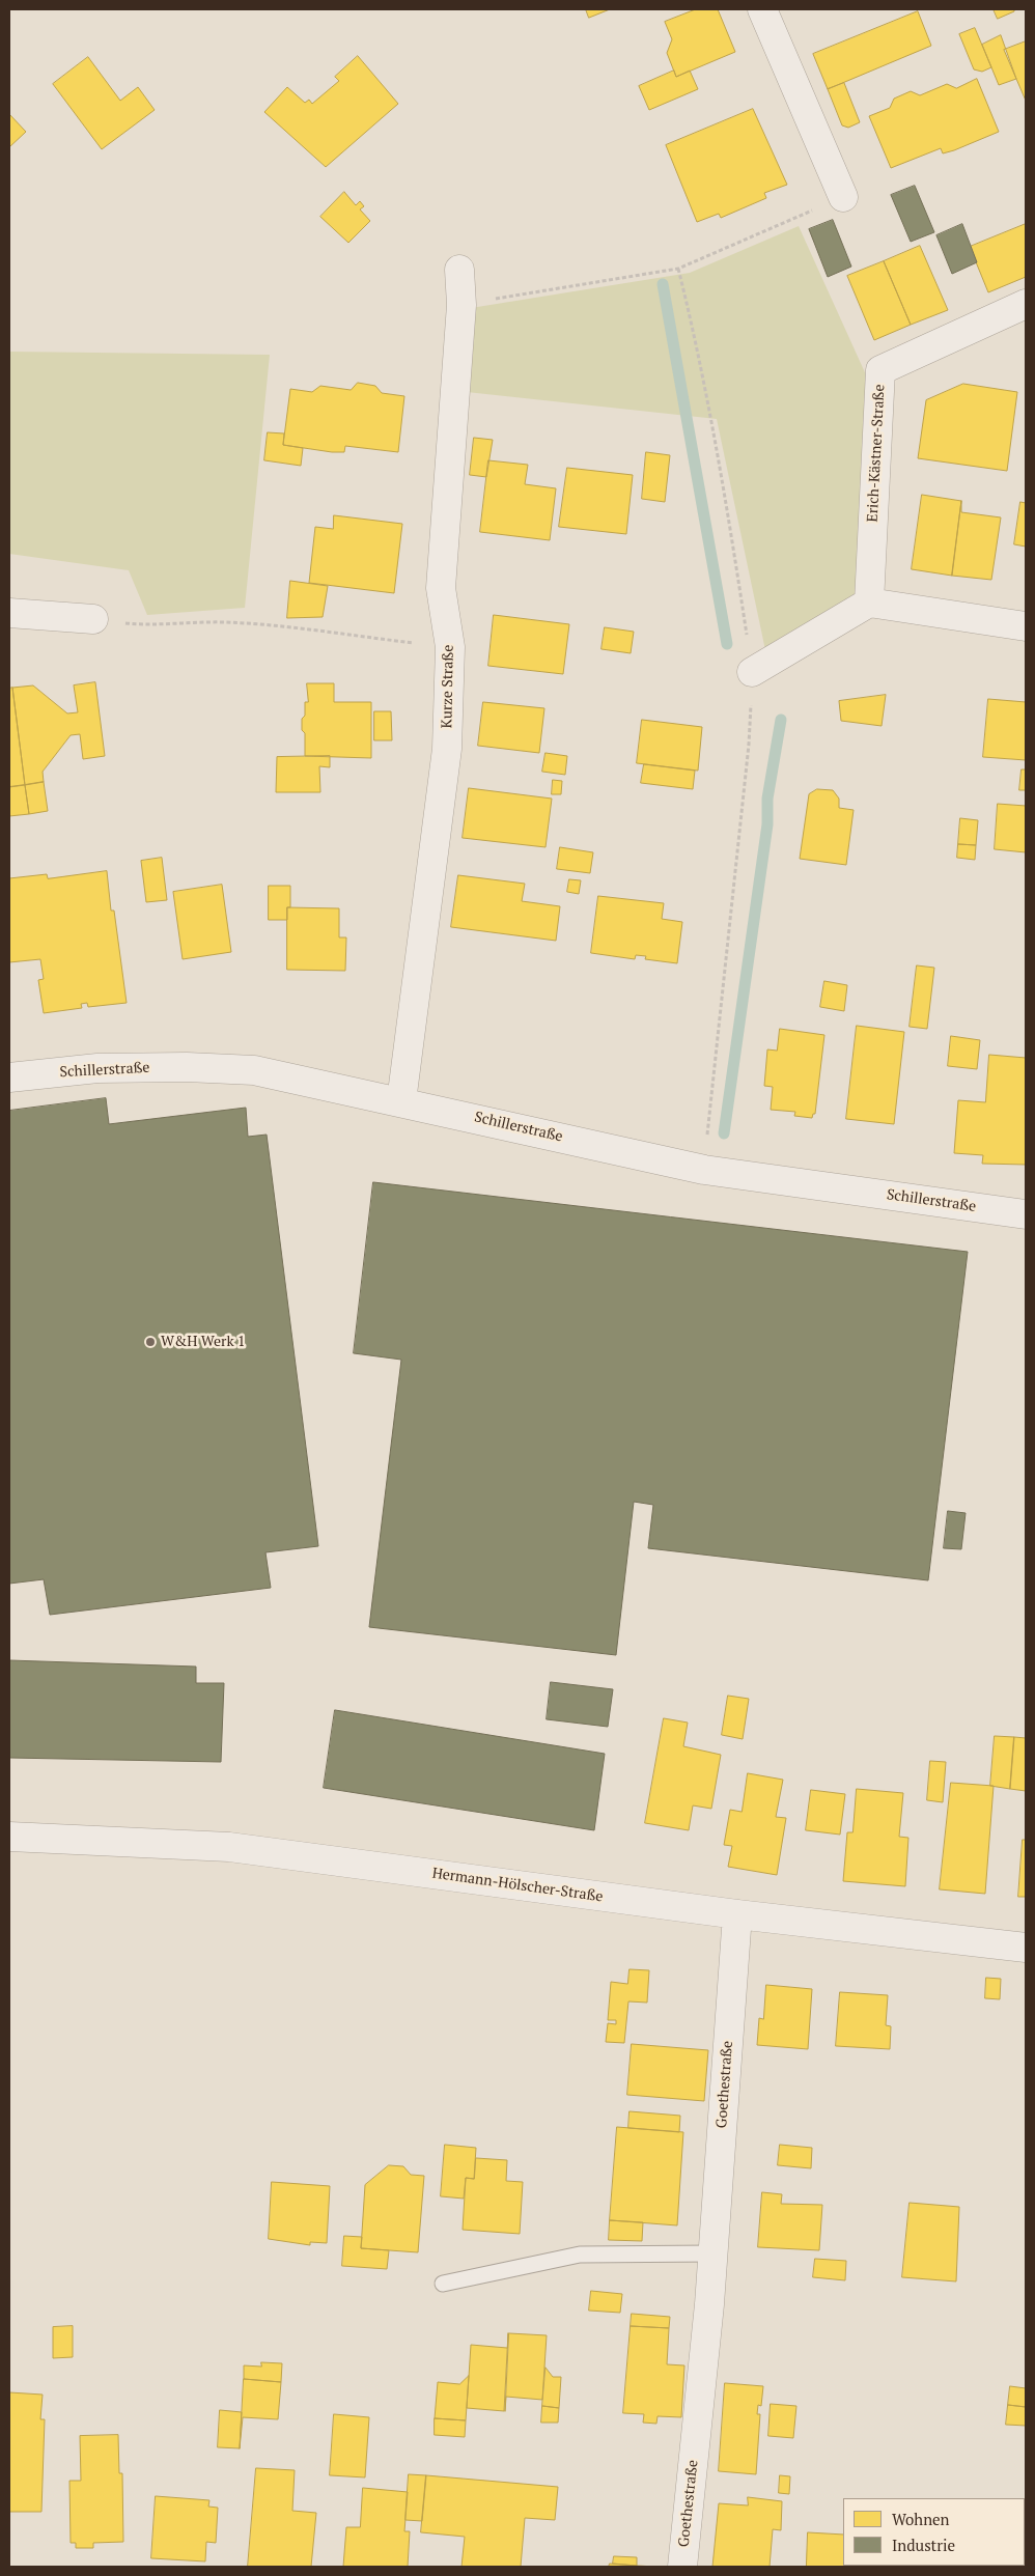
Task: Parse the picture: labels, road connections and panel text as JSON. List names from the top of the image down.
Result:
{
  "streets": {
    "street": [
      "Erich-Kästner-Straße",
      "Kurze Straße",
      "Schillerstraße",
      "Hermann-Hölscher-Straße",
      "Goethestraße"
    ]
  },
  "crossings": [
    ["Kurze Straße", "Schillerstraße"],
    ["Hermann-Hölscher-Straße", "Goethestraße"]
  ],
  "places": ["W&H Werk 1"],
  "legend": ["Wohnen", "Industrie"]
}
